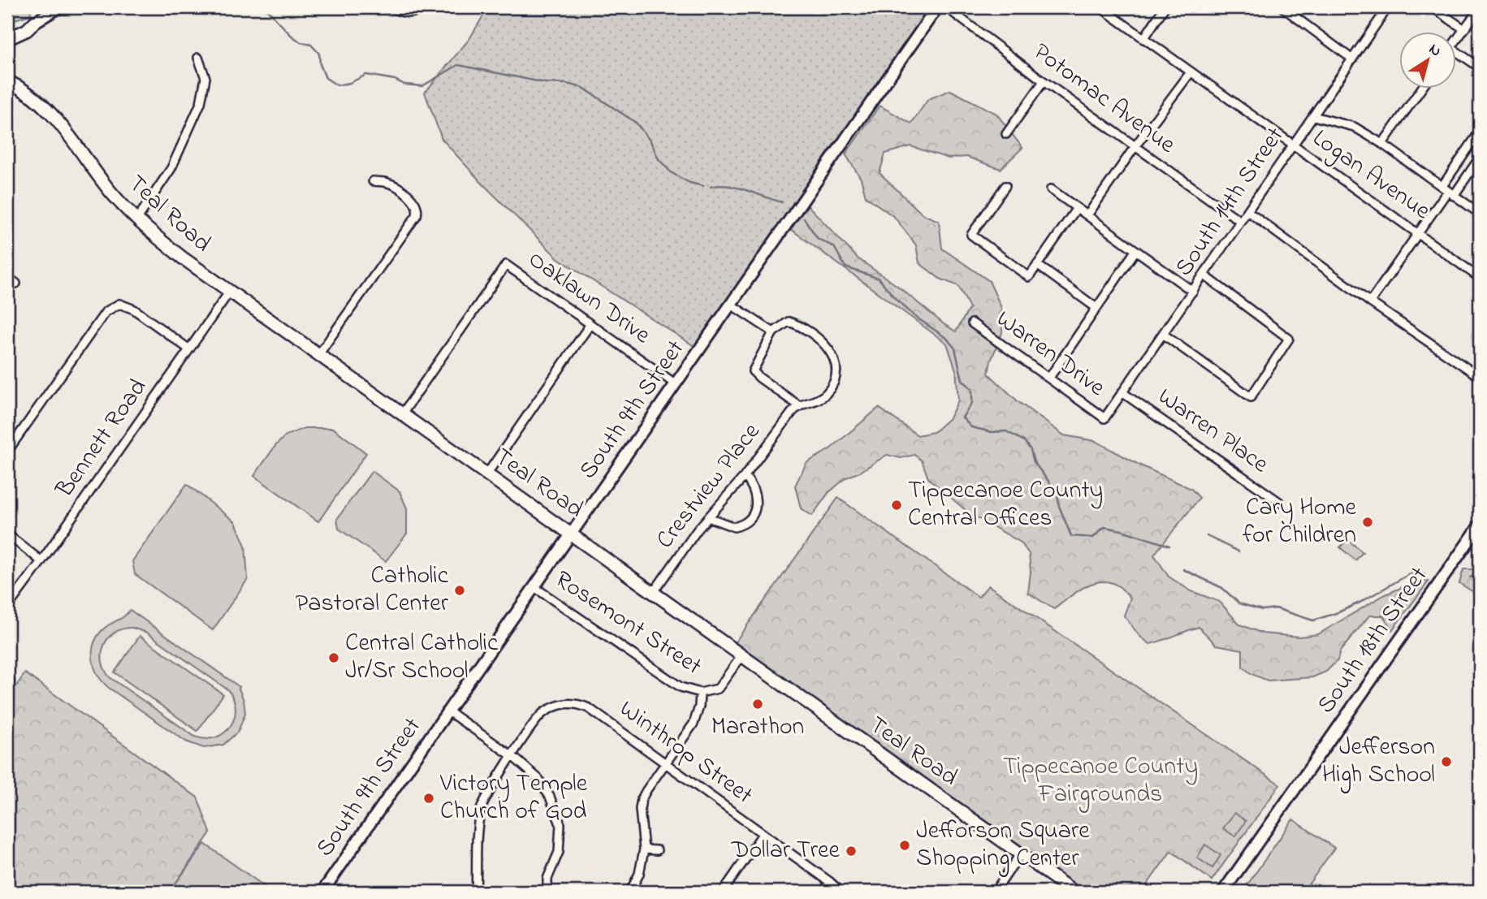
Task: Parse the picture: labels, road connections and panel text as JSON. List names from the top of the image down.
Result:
{
  "streets": {
    "main road": ["Teal Road"],
    "street": [
      "Potomac Avenue",
      "Logan Avenue",
      "South 14th Street",
      "Oaklawn Drive",
      "Warren Drive",
      "South 9th Street",
      "Warren Place",
      "Bennett Road",
      "Crestview Place",
      "Rosemont Street",
      "South 18th Street",
      "Winthrop Street"
    ]
  },
  "crossings": [
    ["Potomac Avenue", "South 14th Street"],
    ["Logan Avenue", "South 14th Street"],
    ["South 14th Street", "Warren Drive"],
    ["South 14th Street", "Warren Place"],
    ["Teal Road", "Oaklawn Drive"],
    ["Teal Road", "South 9th Street"],
    ["Teal Road", "Bennett Road"],
    ["Teal Road", "Crestview Place"],
    ["Oaklawn Drive", "South 9th Street"],
    ["South 9th Street", "Rosemont Street"]
  ],
  "parks": ["Tippecanoe County Fairgrounds"],
  "places": [
    "Tippecanoe County Central Offices",
    "Cary Home for Children",
    "Catholic Pastoral Center",
    "Central Catholic Jr/Sr School",
    "Marathon",
    "Jefferson High School",
    "Victory Temple Church of God",
    "Jefforson Square Shopping Center",
    "Dollar Tree"
  ],
  "north": "top right"
}
